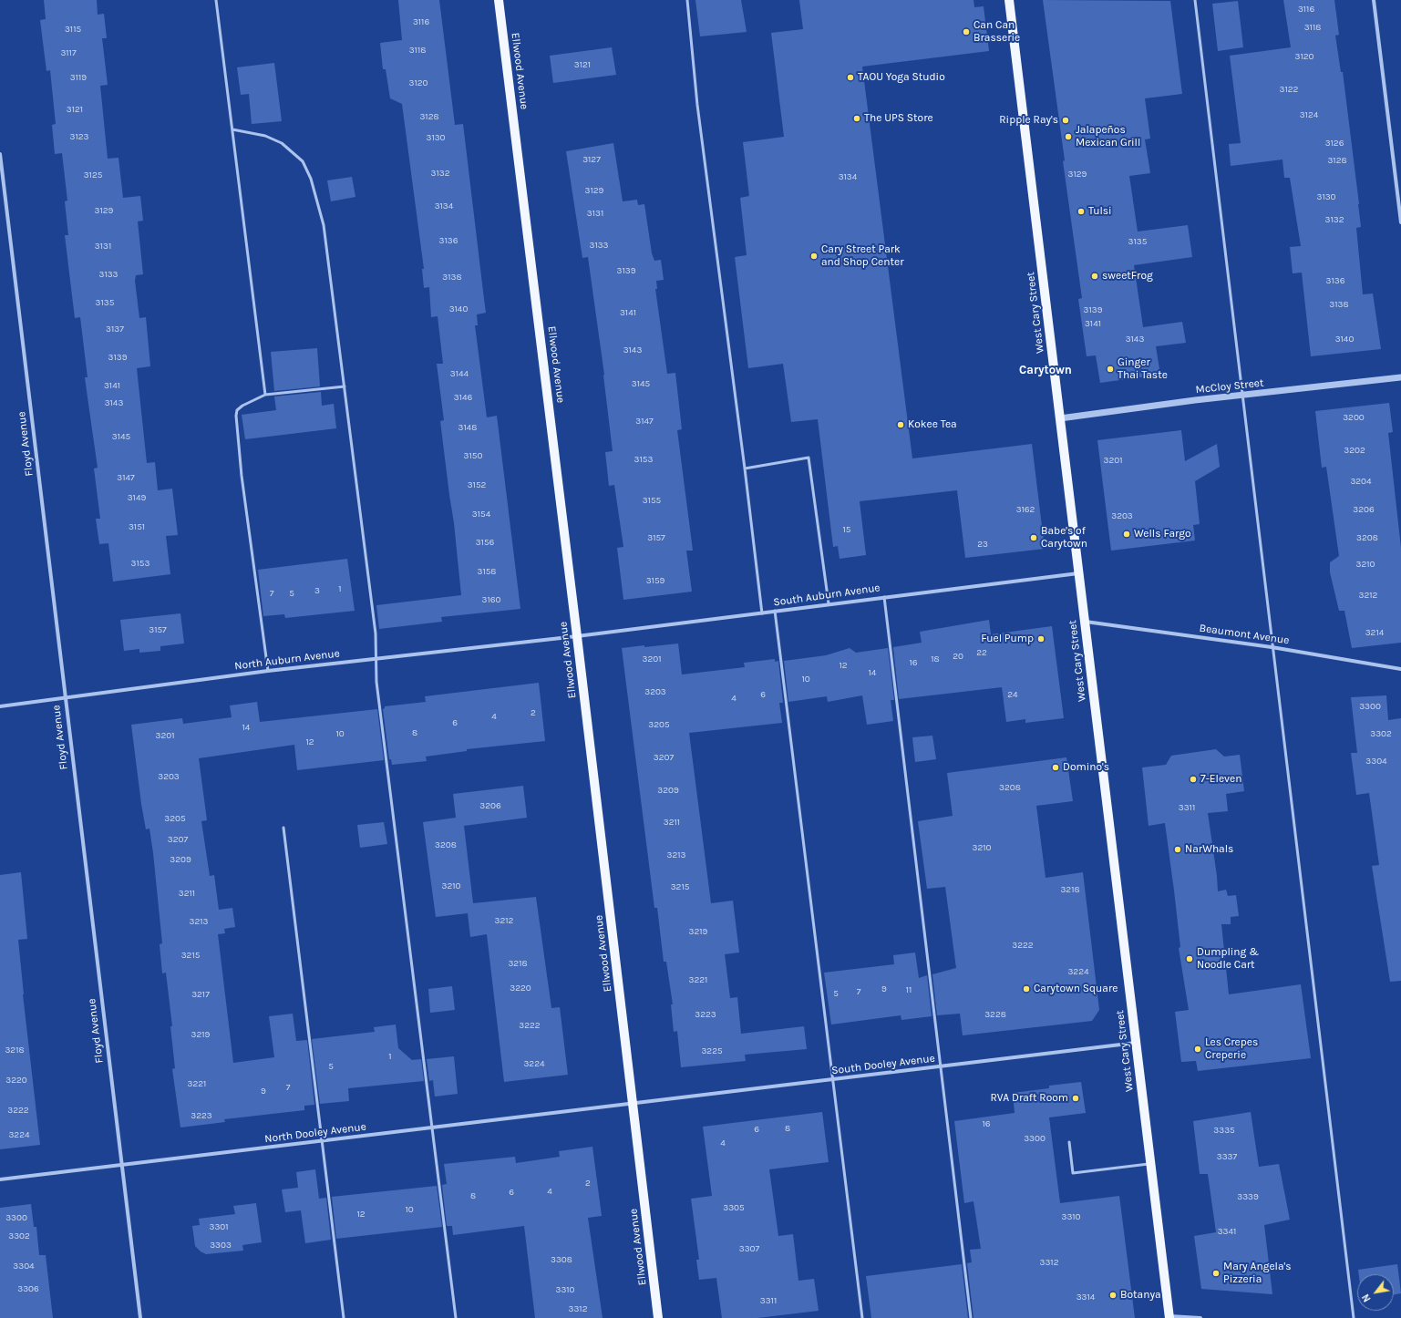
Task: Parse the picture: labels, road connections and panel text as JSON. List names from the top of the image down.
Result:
{
  "streets": {
    "main road": ["Ellwood Avenue", "West Cary Street"],
    "street": [
      "McCloy Street",
      "Floyd Avenue",
      "South Auburn Avenue",
      "Beaumont Avenue",
      "North Auburn Avenue",
      "South Dooley Avenue",
      "North Dooley Avenue"
    ]
  },
  "crossings": [
    ["Ellwood Avenue", "South Auburn Avenue"],
    ["Ellwood Avenue", "North Auburn Avenue"],
    ["Ellwood Avenue", "South Dooley Avenue"],
    ["Ellwood Avenue", "North Dooley Avenue"],
    ["West Cary Street", "McCloy Street"],
    ["West Cary Street", "South Auburn Avenue"],
    ["West Cary Street", "Beaumont Avenue"],
    ["West Cary Street", "South Dooley Avenue"],
    ["Floyd Avenue", "North Auburn Avenue"],
    ["Floyd Avenue", "North Dooley Avenue"],
    ["South Auburn Avenue", "North Auburn Avenue"],
    ["South Dooley Avenue", "North Dooley Avenue"]
  ],
  "districts": ["Carytown"],
  "places": [
    "Can Can Brasserie",
    "TAOU Yoga Studio",
    "The UPS Store",
    "Ripple Ray's",
    "Jalapeños Mexican Grill",
    "Tulsi",
    "Cary Street Park and Shop Center",
    "sweetFrog",
    "Ginger Thai Taste",
    "Kokee Tea",
    "Wells Fargo",
    "Babe's of Carytown",
    "Fuel Pump",
    "Domino's",
    "7-Eleven",
    "NarWhals",
    "Dumpling & Noodle Cart",
    "Carytown Square",
    "Les Crepes Creperie",
    "RVA Draft Room",
    "Mary Angela's Pizzeria",
    "Botanya"
  ],
  "house_numbers": [
    "3116",
    "3116",
    "3118",
    "3115",
    "3118",
    "3117",
    "3120",
    "3121",
    "3119",
    "3120",
    "3122",
    "3121",
    "3124",
    "3128",
    "3123",
    "3130",
    "3126",
    "3127",
    "3128",
    "3132",
    "3129",
    "3125",
    "3134",
    "3129",
    "3130",
    "3134",
    "3129",
    "3131",
    "3132",
    "3136",
    "3135",
    "3133",
    "3131",
    "3139",
    "3133",
    "3138",
    "3136",
    "3135",
    "3138",
    "3140",
    "3139",
    "3141",
    "3141",
    "3137",
    "3143",
    "3140",
    "3143",
    "3139",
    "3144",
    "3145",
    "3141",
    "3146",
    "3143",
    "3200",
    "3147",
    "3148",
    "3145",
    "3202",
    "3150",
    "3153",
    "3201",
    "3147",
    "3204",
    "3152",
    "3149",
    "3155",
    "3162",
    "3206",
    "3154",
    "3203",
    "3151",
    "15",
    "3157",
    "3208",
    "3156",
    "23",
    "3153",
    "3210",
    "3158",
    "3159",
    "1",
    "3",
    "7",
    "5",
    "3212",
    "3160",
    "3157",
    "3214",
    "22",
    "20",
    "3201",
    "18",
    "16",
    "12",
    "14",
    "10",
    "3203",
    "6",
    "24",
    "4",
    "3300",
    "2",
    "4",
    "6",
    "3205",
    "14",
    "8",
    "10",
    "3302",
    "3201",
    "12",
    "3207",
    "3304",
    "3203",
    "3208",
    "3209",
    "3206",
    "3311",
    "3205",
    "3211",
    "3207",
    "3208",
    "3210",
    "3213",
    "3209",
    "3210",
    "3215",
    "3218",
    "3211",
    "3212",
    "3213",
    "3219",
    "3222",
    "3215",
    "3218",
    "3224",
    "3221",
    "3220",
    "9",
    "11",
    "7",
    "5",
    "3217",
    "3223",
    "3228",
    "3222",
    "3219",
    "3218",
    "3225",
    "1",
    "3224",
    "5",
    "3220",
    "3221",
    "7",
    "9",
    "3222",
    "3223",
    "16",
    "8",
    "6",
    "3335",
    "3224",
    "3300",
    "4",
    "3337",
    "2",
    "4",
    "6",
    "8",
    "3339",
    "3305",
    "10",
    "12",
    "3310",
    "3300",
    "3301",
    "3341",
    "3302",
    "3303",
    "3307",
    "3308",
    "3312",
    "3304",
    "3306",
    "3310",
    "3314",
    "3311",
    "3312"
  ],
  "north": "bottom left"
}
